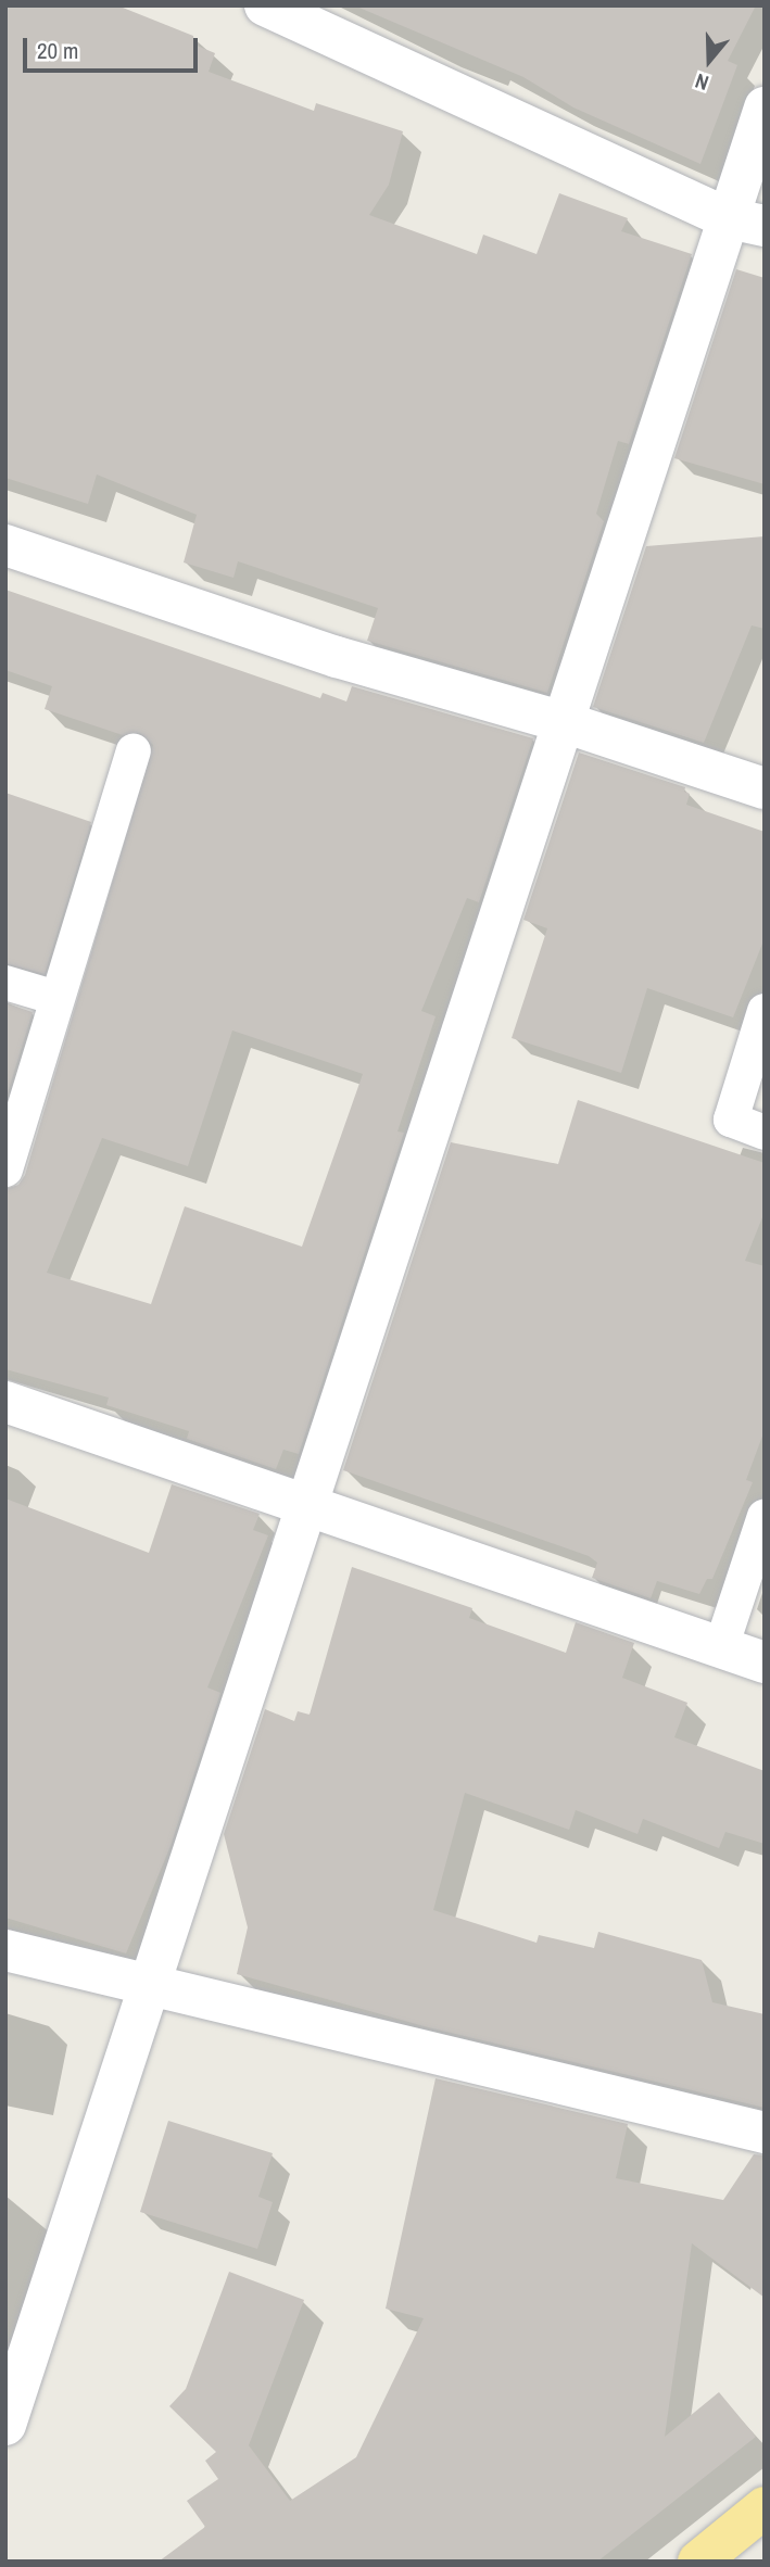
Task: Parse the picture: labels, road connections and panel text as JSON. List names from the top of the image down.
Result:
{
  "scale_bar": "20 m",
  "north": "bottom"
}
